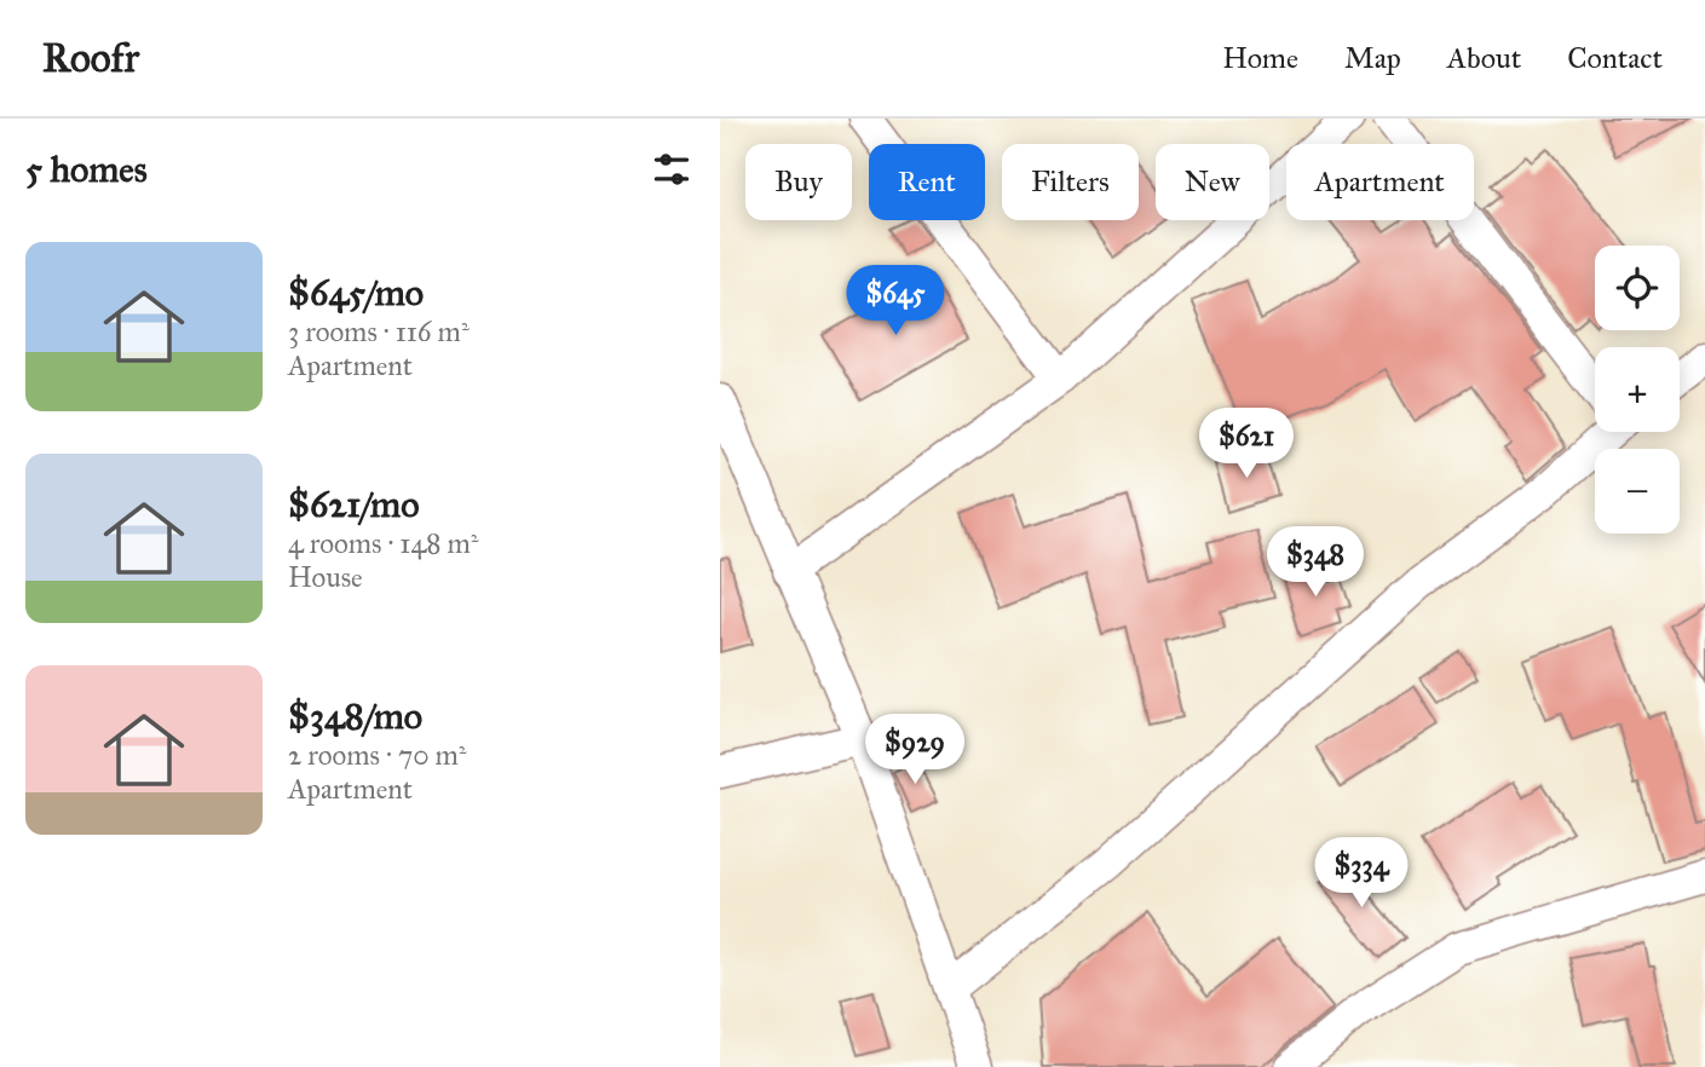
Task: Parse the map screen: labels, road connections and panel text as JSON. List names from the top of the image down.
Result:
{
  "page": {
    "header": "Roofr",
    "nav": [
      "Home",
      "Map",
      "About",
      "Contact"
    ],
    "heading": "5 homes",
    "chip": [
      "Buy",
      "Rent",
      "Filters",
      "New",
      "Apartment"
    ],
    "list": [
      {
        "name": "$645/mo",
        "note": "3 rooms · 116 m² · Apartment"
      },
      {
        "name": "$621/mo",
        "note": "4 rooms · 148 m² · House"
      },
      {
        "name": "$348/mo",
        "note": "2 rooms · 70 m² · Apartment"
      }
    ],
    "map_buttons": ["+", "−"],
    "price": [
      "$645",
      "$621",
      "$348",
      "$929",
      "$334"
    ]
  }
}
